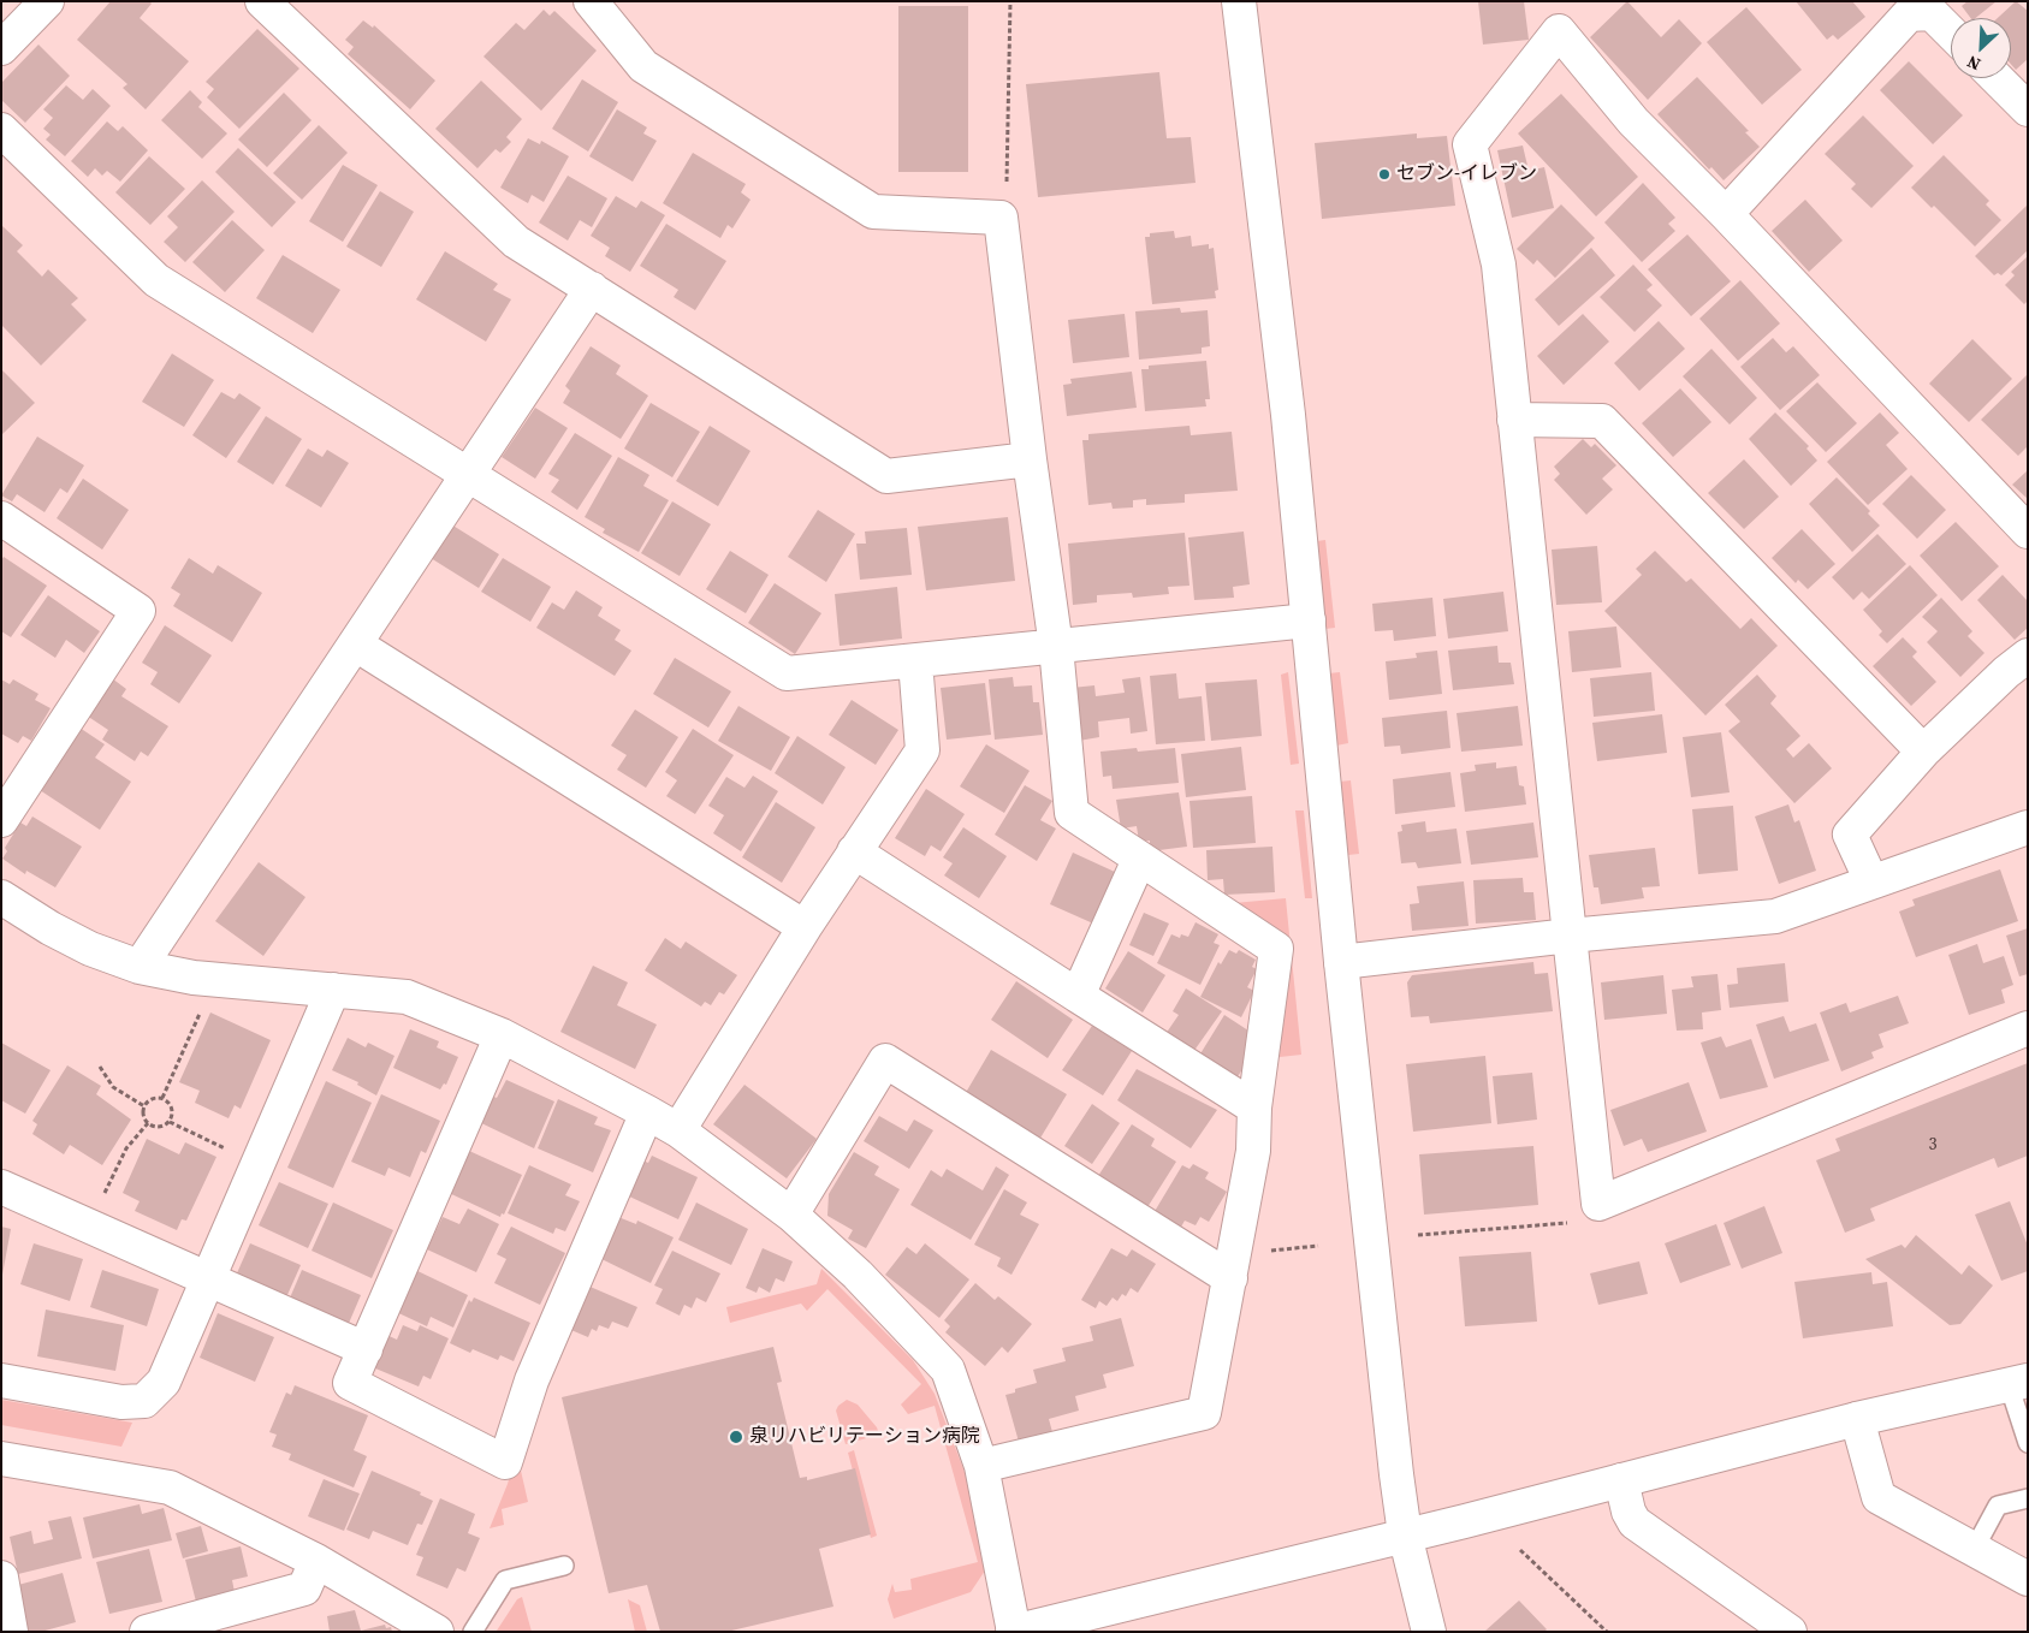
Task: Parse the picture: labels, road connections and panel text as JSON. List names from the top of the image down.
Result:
{
  "places": ["セブン-イレブン", "泉リハビリテーション病院"],
  "house_numbers": ["3"],
  "north": "bottom left"
}
